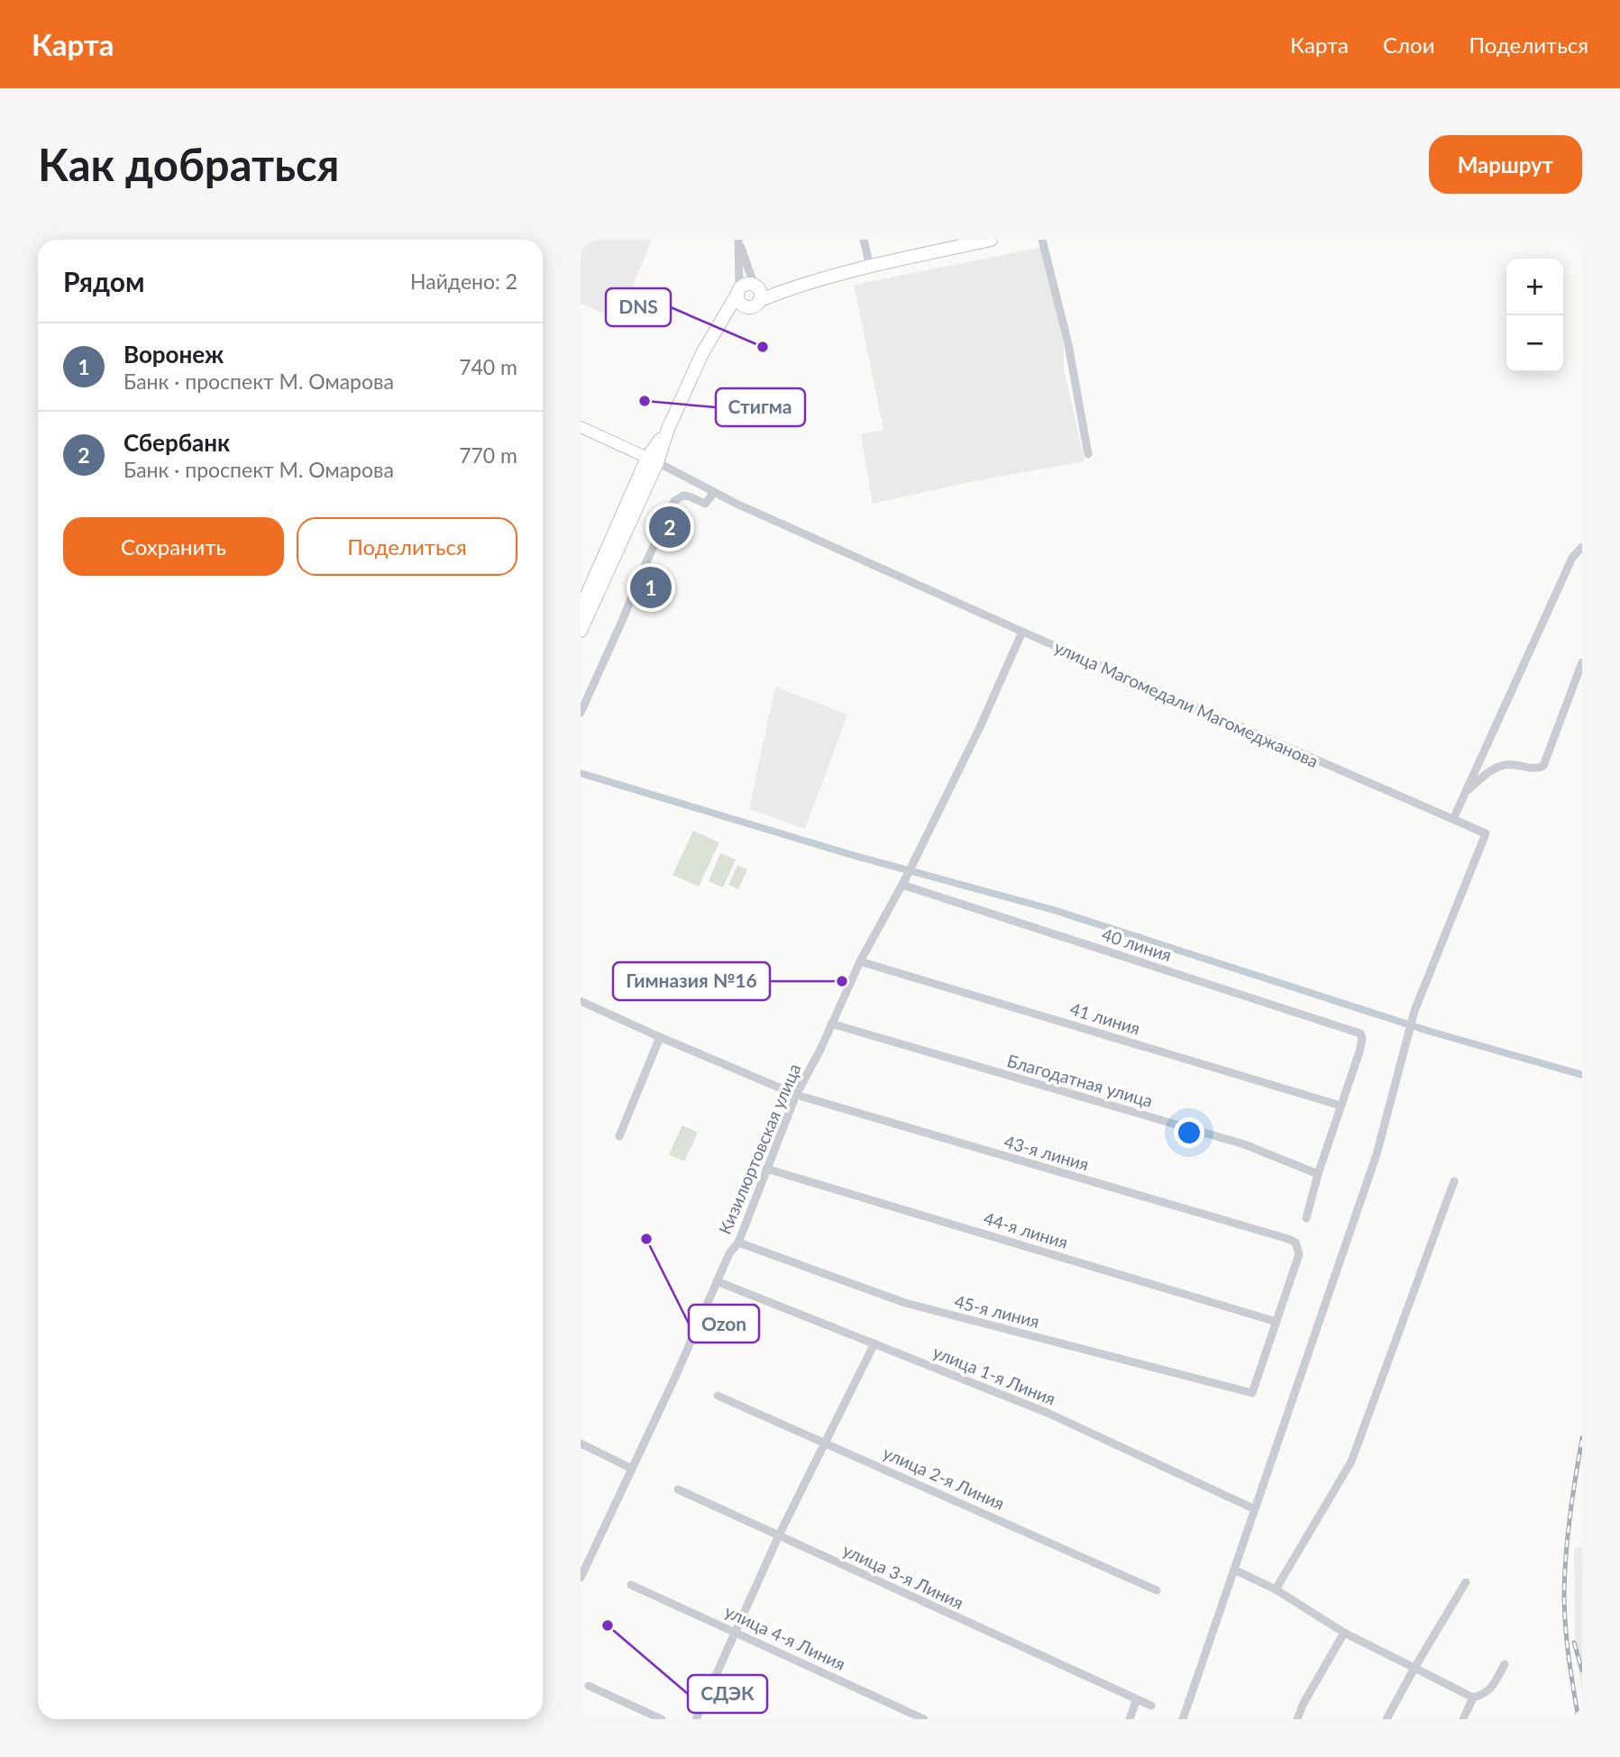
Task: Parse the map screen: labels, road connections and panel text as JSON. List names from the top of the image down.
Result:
{
  "streets": {
    "street": [
      "улица Магомедали Магомеджановa",
      "40 линия",
      "41 линия",
      "Благодатная улица",
      "Кизилюртовская улица",
      "43-я линия",
      "44-я линия",
      "45-я линия",
      "улица 1-я Линия",
      "улица 2-я Линия",
      "улица 3-я Линия",
      "улица 4-я Линия"
    ]
  },
  "crossings": [
    ["улица Магомедали Магомеджановa", "Кизилюртовская улица"],
    ["улица Магомедали Магомеджановa", "улица 1-я Линия"],
    ["40 линия", "41 линия"],
    ["40 линия", "Кизилюртовская улица"],
    ["41 линия", "Кизилюртовская улица"],
    ["Благодатная улица", "Кизилюртовская улица"],
    ["Кизилюртовская улица", "43-я линия"],
    ["Кизилюртовская улица", "44-я линия"],
    ["Кизилюртовская улица", "45-я линия"],
    ["Кизилюртовская улица", "улица 1-я Линия"],
    ["43-я линия", "44-я линия"],
    ["43-я линия", "45-я линия"],
    ["44-я линия", "45-я линия"]
  ],
  "places": [
    "DNS",
    "Стигма",
    "Гимназия №16",
    "Ozon",
    "СДЭК"
  ],
  "page": {
    "header": "Карта",
    "nav": ["Карта", "Слои", "Поделиться"],
    "buttons": [
      "Маршрут",
      ["Сохранить", "Поделиться"]
    ],
    "title": "Как добраться",
    "heading": ["Рядом", "Найдено: 2"],
    "map_buttons": ["+", "−"],
    "list": [
      {
        "mark": "1",
        "name": "Воронеж",
        "note": "Банк · проспект М. Омарова",
        "value": "740 m"
      },
      {
        "mark": "2",
        "name": "Сбербанк",
        "note": "Банк · проспект М. Омарова",
        "value": "770 m"
      }
    ],
    "pins": ["2", "1"]
  }
}
